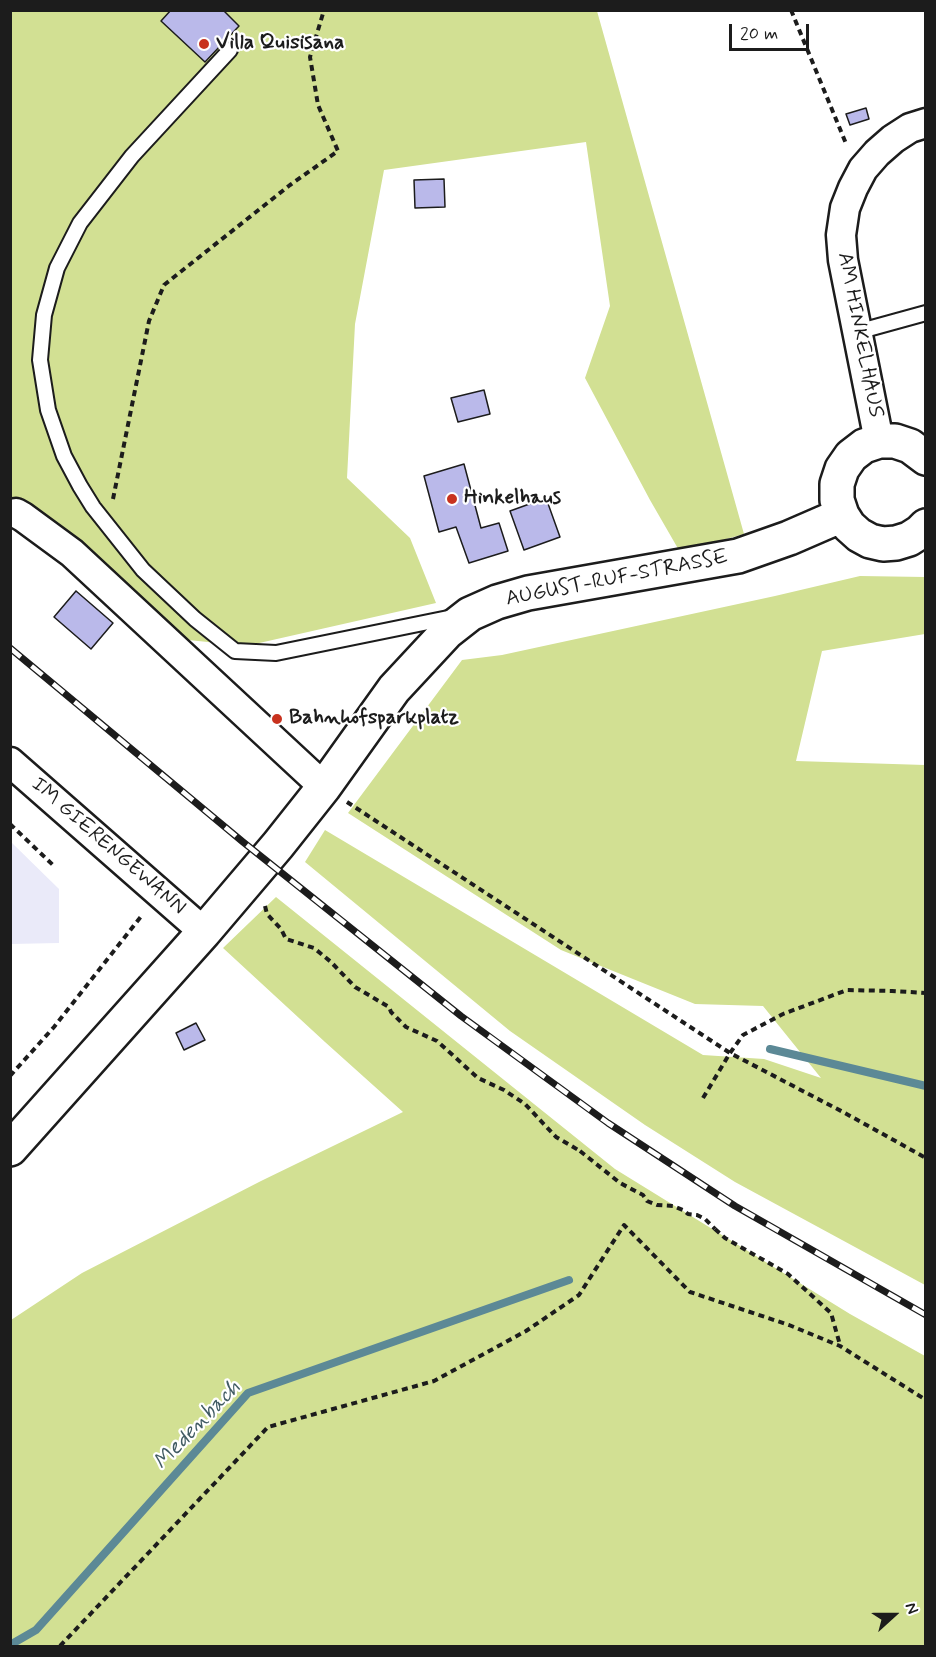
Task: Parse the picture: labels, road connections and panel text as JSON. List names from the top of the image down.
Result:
{
  "streets": {
    "main road": ["AUGUST-RUF-STRASSE"],
    "street": ["AM HINKELHAUS", "IM GIERENGEWANN"]
  },
  "crossings": [
    ["AUGUST-RUF-STRASSE", "IM GIERENGEWANN"]
  ],
  "water": ["Medenbach"],
  "places": ["Villa Quisisana", "Hinkelhaus", "Bahnhofsparkplatz"],
  "scale_bar": "20 m",
  "north": "right"
}
